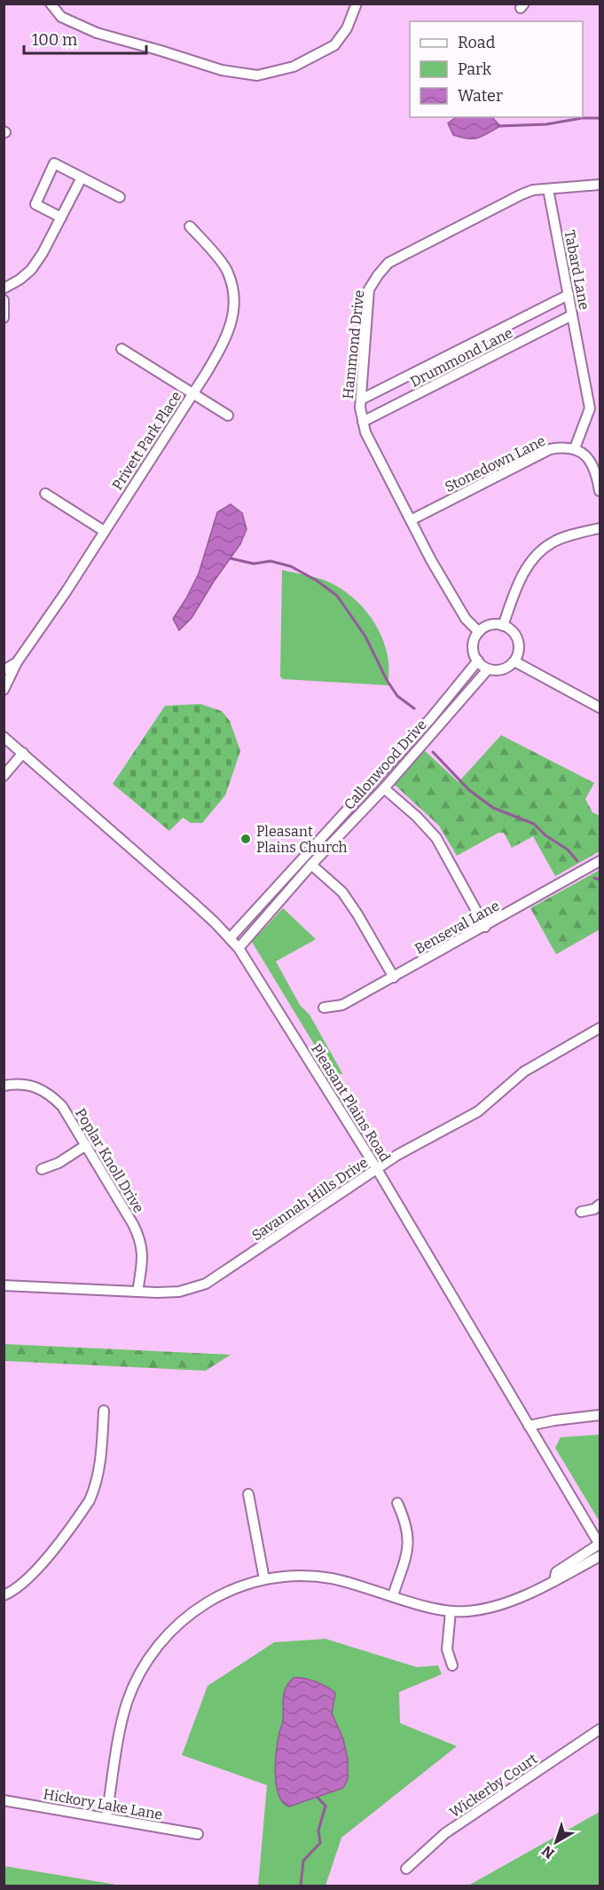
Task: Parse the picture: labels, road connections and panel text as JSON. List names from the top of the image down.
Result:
{
  "streets": {
    "street": [
      "Tabard Lane",
      "Hammond Drive",
      "Drummond Lane",
      "Privett Park Place",
      "Stonedown Lane",
      "Callonwood Drive",
      "Benseval Lane",
      "Pleasant Plains Road",
      "Poplar Knoll Drive",
      "Savannah Hills Drive",
      "Wickerby Court",
      "Hickory Lake Lane"
    ]
  },
  "crossings": [
    ["Tabard Lane", "Hammond Drive"],
    ["Tabard Lane", "Drummond Lane"],
    ["Tabard Lane", "Stonedown Lane"],
    ["Hammond Drive", "Drummond Lane"],
    ["Hammond Drive", "Stonedown Lane"],
    ["Hammond Drive", "Callonwood Drive"],
    ["Callonwood Drive", "Pleasant Plains Road"],
    ["Pleasant Plains Road", "Savannah Hills Drive"],
    ["Poplar Knoll Drive", "Savannah Hills Drive"]
  ],
  "places": ["Pleasant Plains Church"],
  "legend": ["Road", "Park", "Water"],
  "scale_bar": "100 m",
  "north": "bottom left"
}
